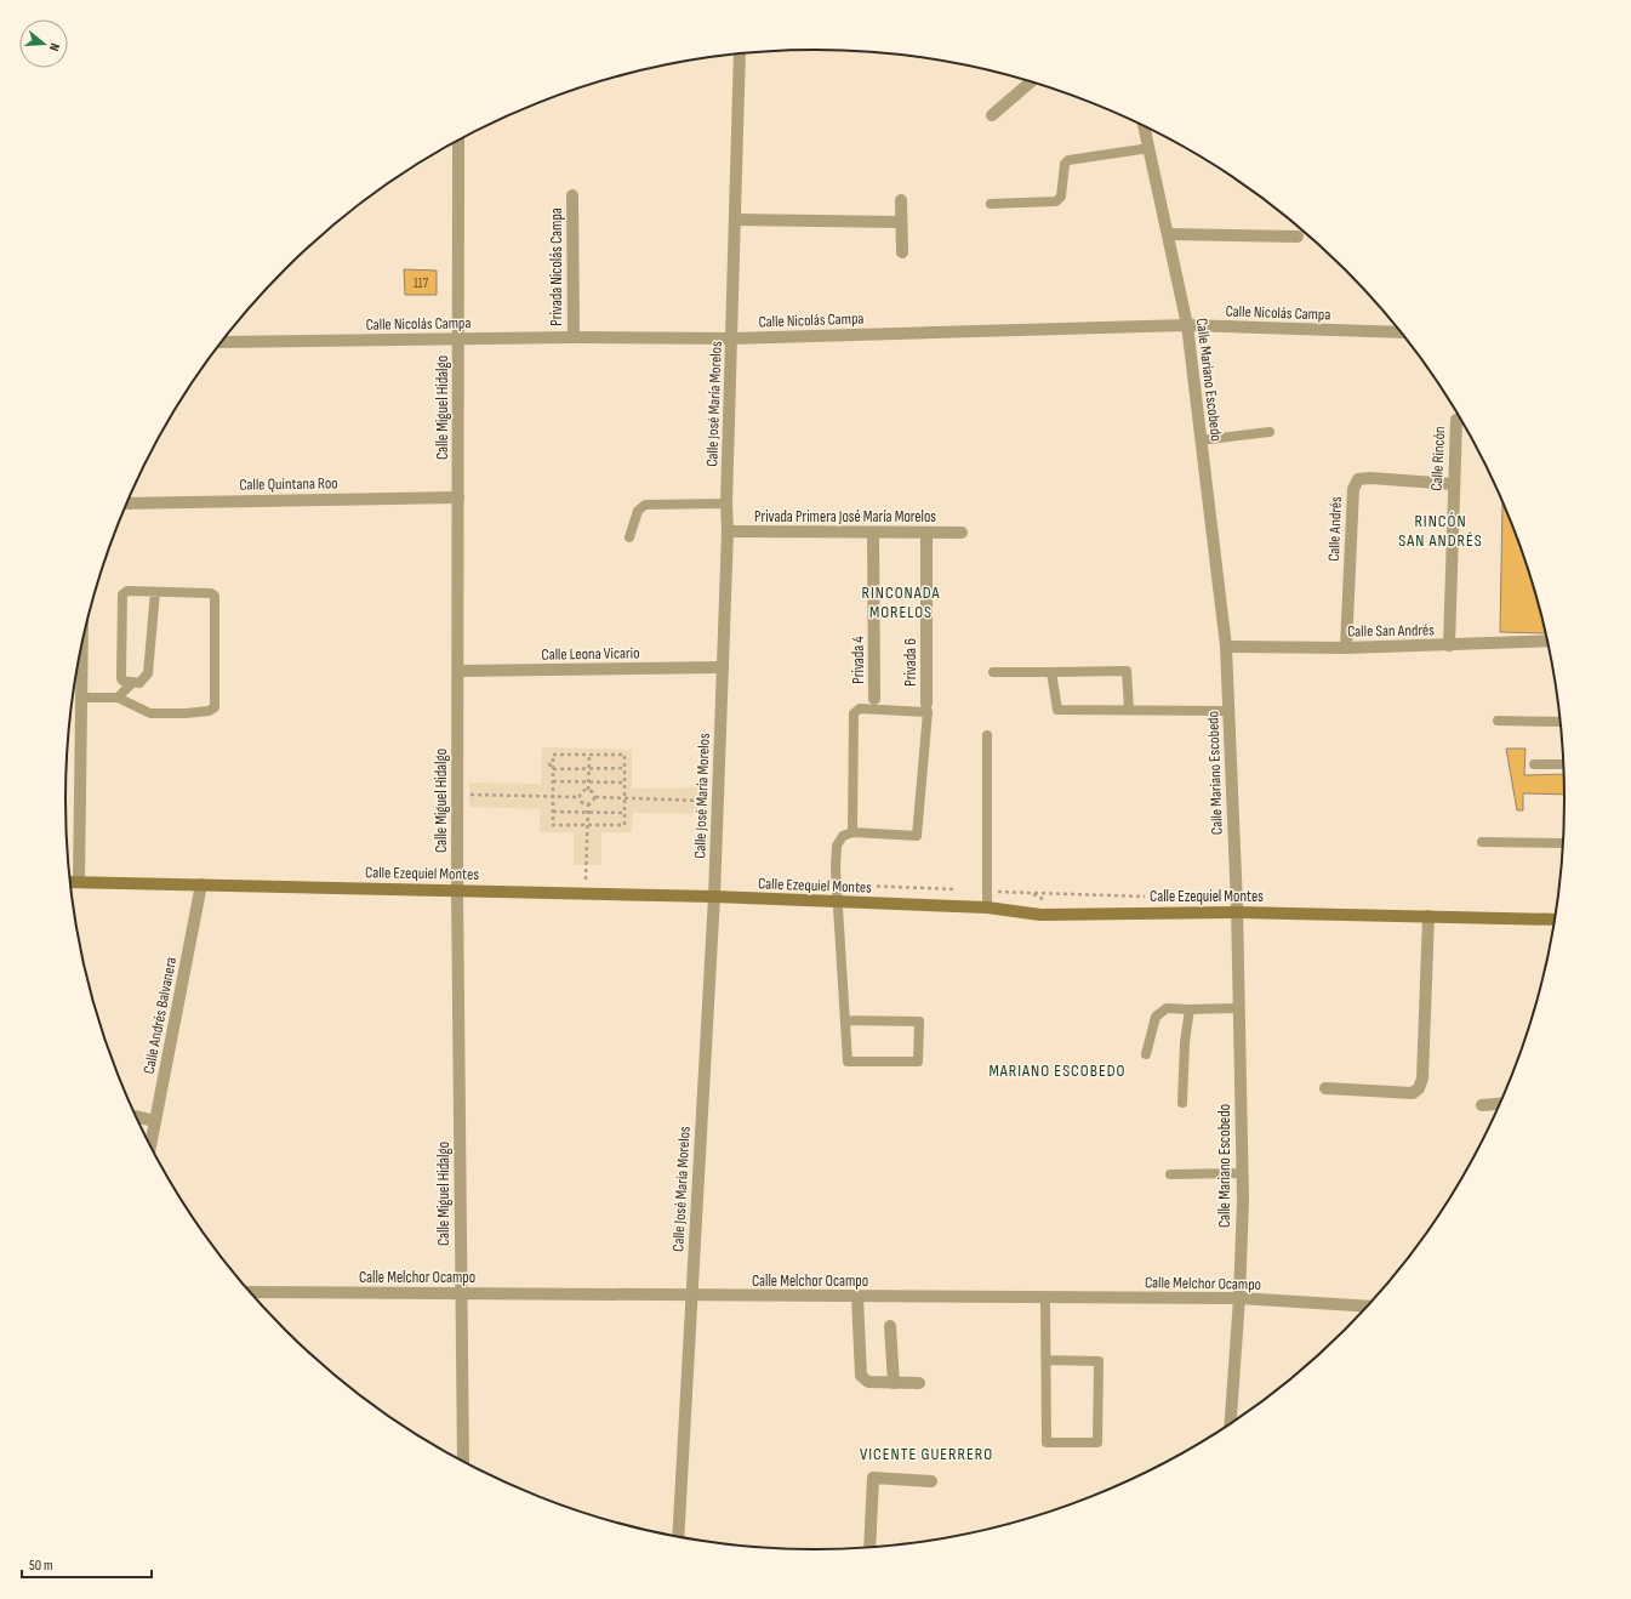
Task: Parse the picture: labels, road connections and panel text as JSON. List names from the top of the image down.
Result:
{
  "streets": {
    "main road": ["Calle Ezequiel Montes"],
    "street": [
      "Privada Nicolás Campa",
      "Calle Nicolás Campa",
      "Calle Mariano Escobedo",
      "Calle José María Morelos",
      "Calle Miguel Hidalgo",
      "Calle Rincón",
      "Calle Quintana Roo",
      "Privada Primera José María Morelos",
      "Calle Andrés",
      "Calle San Andrés",
      "Calle Leona Vicario",
      "Privada 4",
      "Privada 6",
      "Calle Andrés Balvanera",
      "Calle Melchor Ocampo"
    ]
  },
  "crossings": [
    ["Privada Nicolás Campa", "Calle Nicolás Campa"],
    ["Calle Nicolás Campa", "Calle Mariano Escobedo"],
    ["Calle Nicolás Campa", "Calle José María Morelos"],
    ["Calle Nicolás Campa", "Calle Miguel Hidalgo"],
    ["Calle Mariano Escobedo", "Calle San Andrés"],
    ["Calle Mariano Escobedo", "Calle Ezequiel Montes"],
    ["Calle Mariano Escobedo", "Calle Melchor Ocampo"],
    ["Calle José María Morelos", "Privada Primera José María Morelos"],
    ["Calle José María Morelos", "Calle Leona Vicario"],
    ["Calle José María Morelos", "Calle Ezequiel Montes"],
    ["Calle José María Morelos", "Calle Melchor Ocampo"],
    ["Calle Miguel Hidalgo", "Calle Quintana Roo"],
    ["Calle Miguel Hidalgo", "Calle Leona Vicario"],
    ["Calle Miguel Hidalgo", "Calle Ezequiel Montes"],
    ["Calle Miguel Hidalgo", "Calle Melchor Ocampo"],
    ["Calle Rincón", "Calle Andrés"],
    ["Calle Rincón", "Calle San Andrés"],
    ["Privada Primera José María Morelos", "Privada 4"],
    ["Privada Primera José María Morelos", "Privada 6"],
    ["Calle Andrés", "Calle San Andrés"],
    ["Calle Ezequiel Montes", "Calle Andrés Balvanera"]
  ],
  "districts": [
    "RINCÓN SAN ANDRÉS",
    "RINCONADA MORELOS",
    "MARIANO ESCOBEDO",
    "VICENTE GUERRERO"
  ],
  "house_numbers": ["117"],
  "scale_bar": "50 m",
  "north": "right"
}
